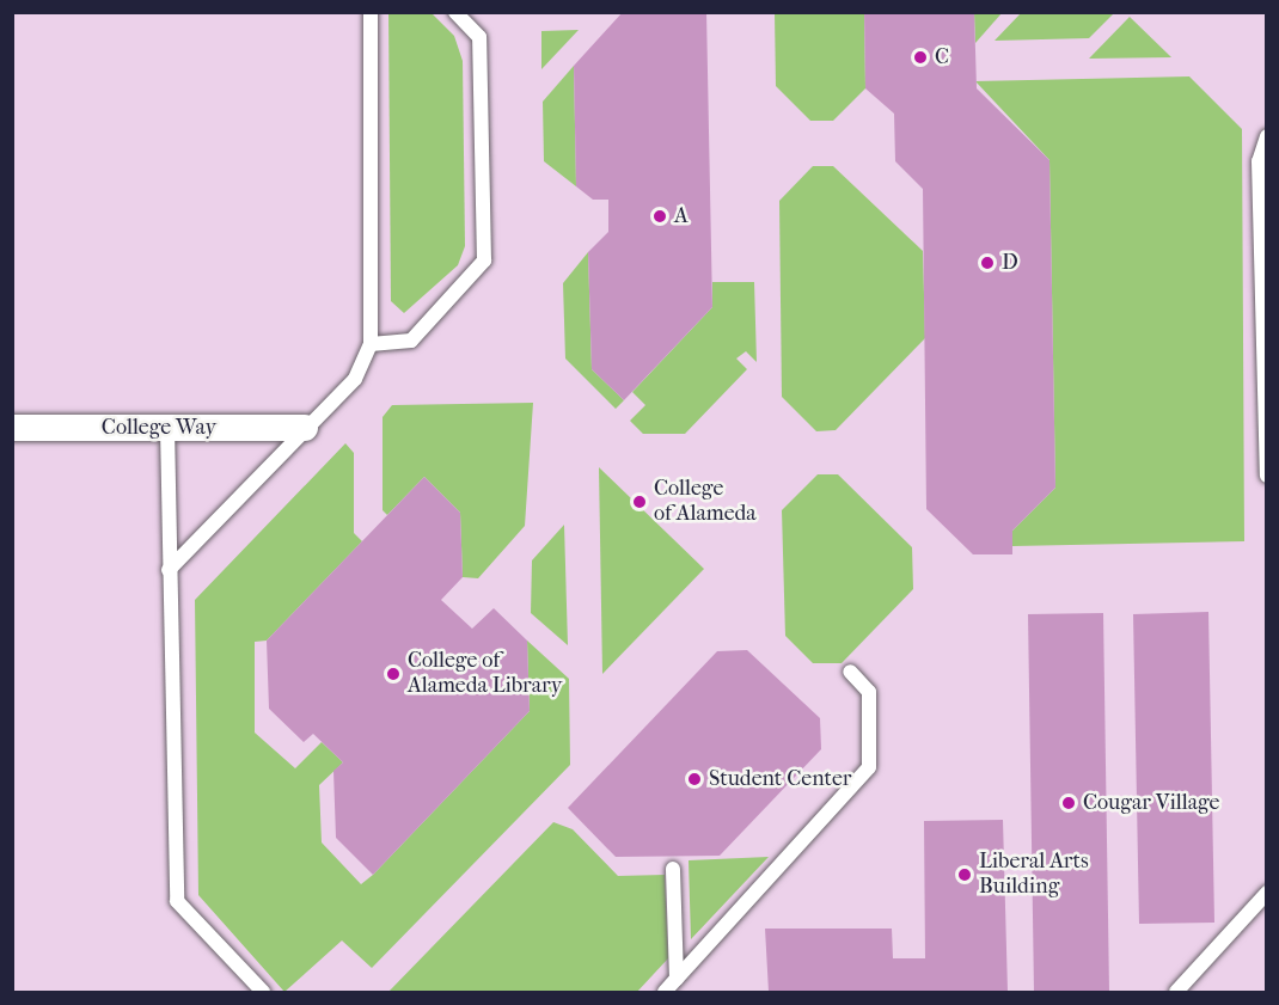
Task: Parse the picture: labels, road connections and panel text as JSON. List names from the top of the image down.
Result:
{
  "streets": {
    "street": ["College Way"]
  },
  "places": [
    "C",
    "A",
    "D",
    "College of Alameda",
    "College of Alameda Library",
    "Student Center",
    "Cougar Village",
    "Liberal Arts Building"
  ]
}
